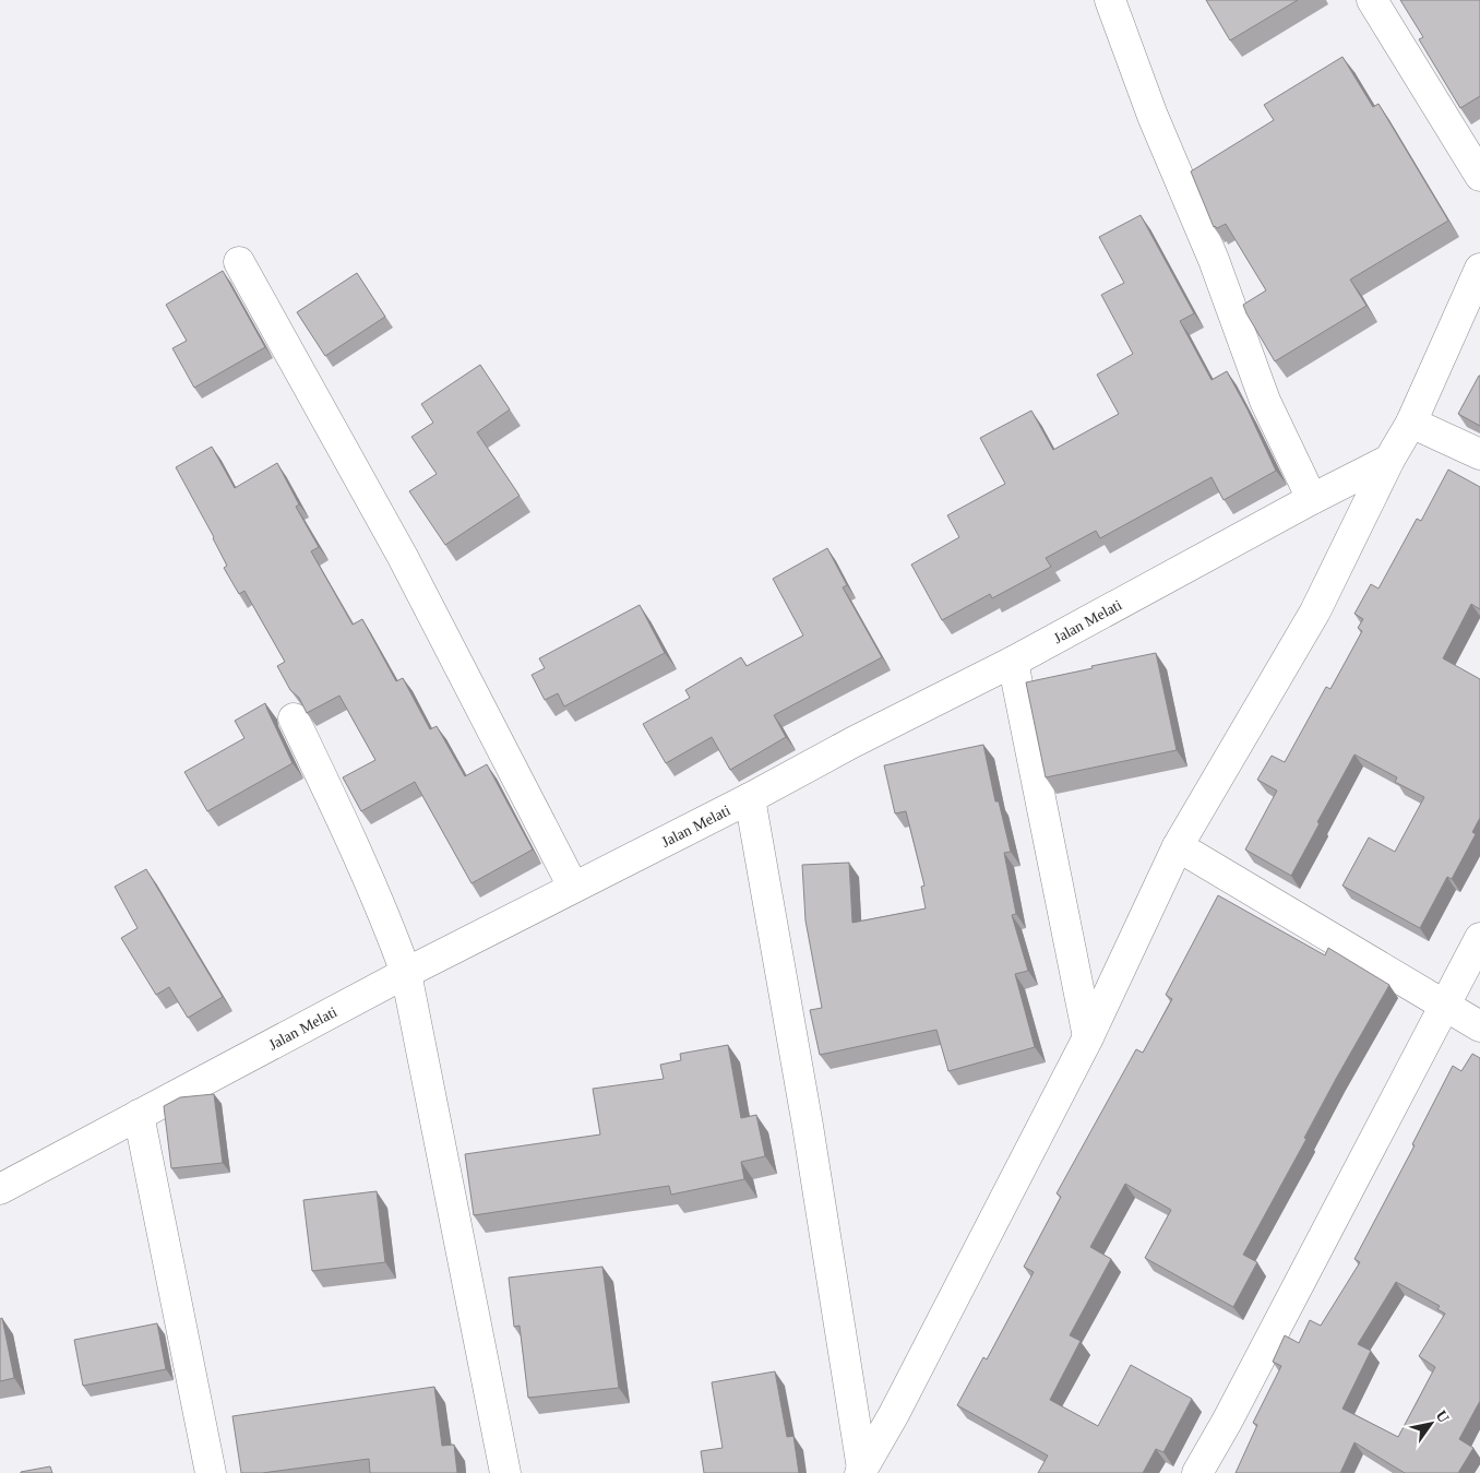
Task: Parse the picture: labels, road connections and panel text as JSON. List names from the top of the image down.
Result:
{
  "streets": {
    "street": ["Jalan Melati"]
  },
  "north": "top right"
}
